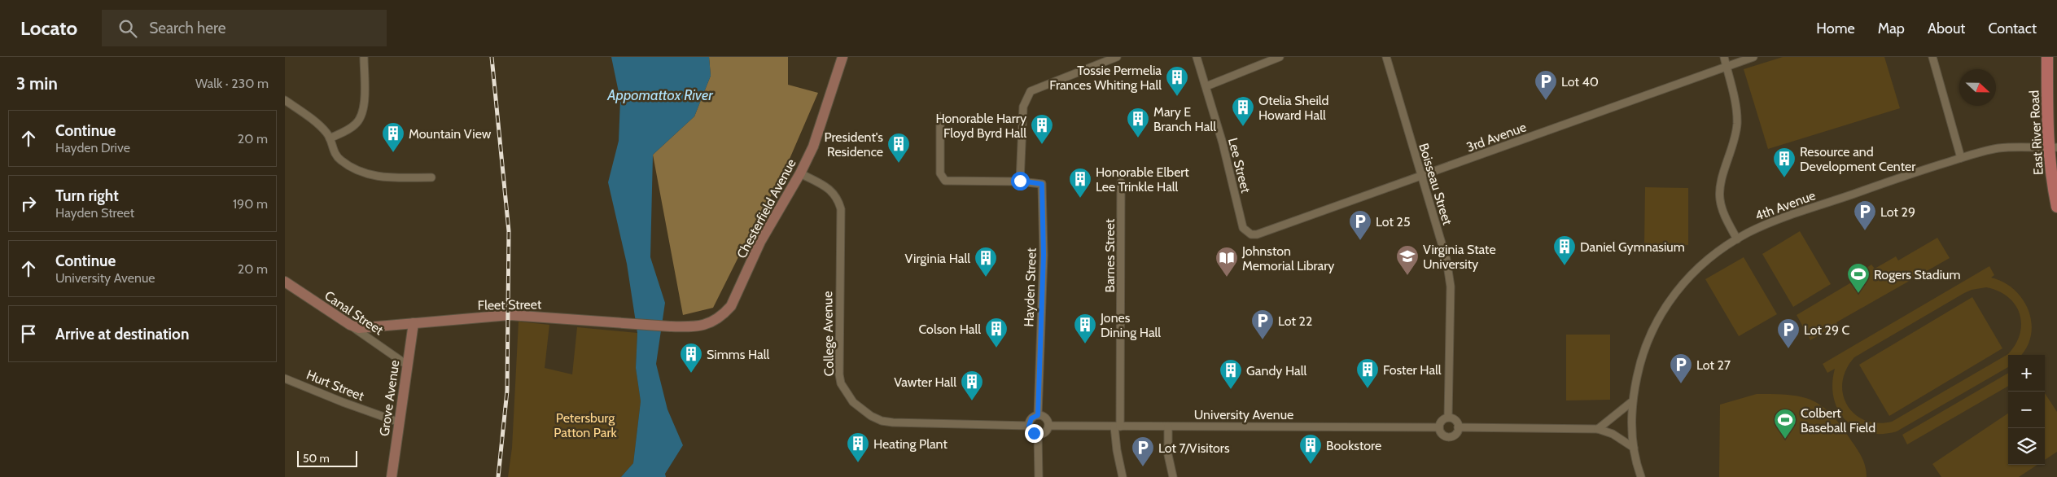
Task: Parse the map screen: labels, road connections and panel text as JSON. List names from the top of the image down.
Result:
{
  "streets": {
    "main road": [
      "East River Road",
      "Chesterfield Avenue",
      "Fleet Street",
      "Canal Street",
      "Grove Avenue"
    ],
    "street": [
      "3rd Avenue",
      "Lee Street",
      "Boisseau Street",
      "4th Avenue",
      "Barnes Street",
      "Hayden Street",
      "College Avenue",
      "Hurt Street",
      "University Avenue"
    ]
  },
  "crossings": [
    ["East River Road", "4th Avenue"],
    ["3rd Avenue", "Lee Street"],
    ["3rd Avenue", "Boisseau Street"],
    ["Boisseau Street", "University Avenue"],
    ["4th Avenue", "University Avenue"],
    ["Chesterfield Avenue", "Fleet Street"],
    ["Chesterfield Avenue", "College Avenue"],
    ["Barnes Street", "University Avenue"],
    ["Hayden Street", "College Avenue"],
    ["Hayden Street", "University Avenue"],
    ["Fleet Street", "Canal Street"],
    ["Fleet Street", "Grove Avenue"],
    ["Canal Street", "Grove Avenue"],
    ["College Avenue", "University Avenue"],
    ["Hurt Street", "Grove Avenue"]
  ],
  "water": ["Appomattox River"],
  "parks": ["Petersburg Patton Park"],
  "places": {
    "building": [
      "Tossie Permelia Frances Whiting Hall",
      "Otelia Sheild Howard Hall",
      "Mary E Branch Hall",
      "Honorable Harry Floyd Byrd Hall",
      "Mountain View",
      "President's Residence",
      "Resource and Development Center",
      "Honorable Elbert Lee Trinkle Hall",
      "Daniel Gymnasium",
      "Virginia Hall",
      "Jones Dining Hall",
      "Colson Hall",
      "Simms Hall",
      "Foster Hall",
      "Gandy Hall",
      "Vawter Hall",
      "Heating Plant",
      "Bookstore"
    ],
    "parking": [
      "Lot 40",
      "Lot 29",
      "Lot 25",
      "Lot 22",
      "Lot 29 C",
      "Lot 27",
      "Lot 7/Visitors"
    ],
    "school or university": ["Virginia State University"],
    "library": ["Johnston Memorial Library"],
    "sports": ["Rogers Stadium", "Colbert Baseball Field"]
  },
  "scale_bar": "50 m",
  "north": "right",
  "page": {
    "header": "Locato",
    "search": "Search here",
    "nav": [
      "Home",
      "Map",
      "About",
      "Contact"
    ],
    "heading": ["3 min", "Walk · 230 m"],
    "list": [
      ["Continue", "Hayden Drive", "20 m"],
      ["Turn right", "Hayden Street", "190 m"],
      ["Continue", "University Avenue", "20 m"],
      "Arrive at destination"
    ],
    "map_buttons": ["+", "−"],
    "scale": "50 m"
  }
}
